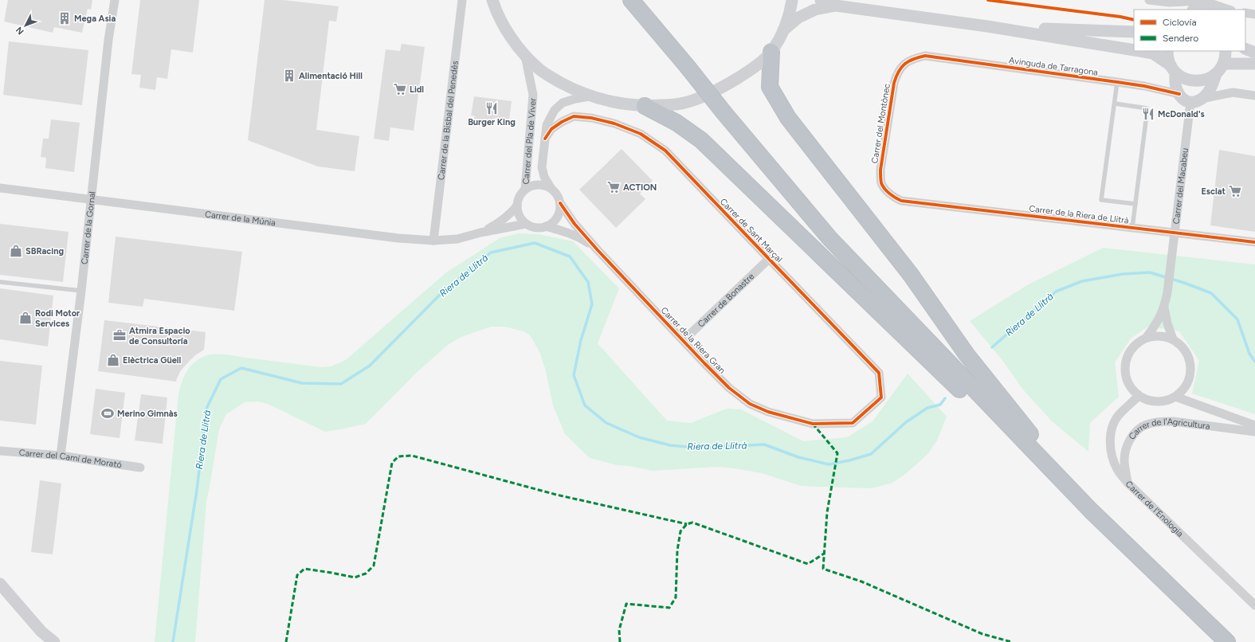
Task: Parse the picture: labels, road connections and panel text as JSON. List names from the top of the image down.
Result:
{
  "streets": {
    "street": [
      "Avinguda de Tarragona",
      "Carrer de la Bisbal del Penedès",
      "Carrer del Montònec",
      "Carrer del Pla de Viver",
      "Carrer del Macabeu",
      "Carrer de la Riera de Llitrà",
      "Carrer de la Múnia",
      "Carrer de la Gornal",
      "Carrer de Sant Marçal",
      "Carrer de Bonastre",
      "Carrer de la Riera Gran",
      "Carrer de l'Agricultura",
      "Carrer del Camí de Morató",
      "Carrer de l'Enologia"
    ]
  },
  "crossings": [
    ["Avinguda de Tarragona", "Carrer del Montònec"],
    ["Carrer de la Bisbal del Penedès", "Carrer de la Múnia"],
    ["Carrer del Montònec", "Carrer de la Riera de Llitrà"],
    ["Carrer del Pla de Viver", "Carrer de la Múnia"],
    ["Carrer del Pla de Viver", "Carrer de Sant Marçal"],
    ["Carrer del Pla de Viver", "Carrer de la Riera Gran"],
    ["Carrer del Macabeu", "Carrer de la Riera de Llitrà"],
    ["Carrer del Macabeu", "Carrer de l'Agricultura"],
    ["Carrer del Macabeu", "Carrer de l'Enologia"],
    ["Carrer de la Múnia", "Carrer de la Gornal"],
    ["Carrer de la Múnia", "Carrer de la Riera Gran"],
    ["Carrer de la Gornal", "Carrer del Camí de Morató"],
    ["Carrer de Sant Marçal", "Carrer de Bonastre"],
    ["Carrer de Sant Marçal", "Carrer de la Riera Gran"],
    ["Carrer de Bonastre", "Carrer de la Riera Gran"],
    ["Carrer de l'Agricultura", "Carrer de l'Enologia"]
  ],
  "water": ["Riera de Llitrà"],
  "places": {
    "building": ["Mega Asia", "Alimentació Hill"],
    "supermarket": ["Lidl", "ACTION", "Esclat"],
    "restaurant": ["Burger King", "McDonald's"],
    "shop": ["SBRacing", "Rodi Motor Services", "Elèctrica Güell"],
    "office": ["Atmira Espacio de Consultoría"],
    "sports": ["Merino Gimnàs"]
  },
  "legend": ["Ciclovía", "Sendero"],
  "north": "bottom left"
}
